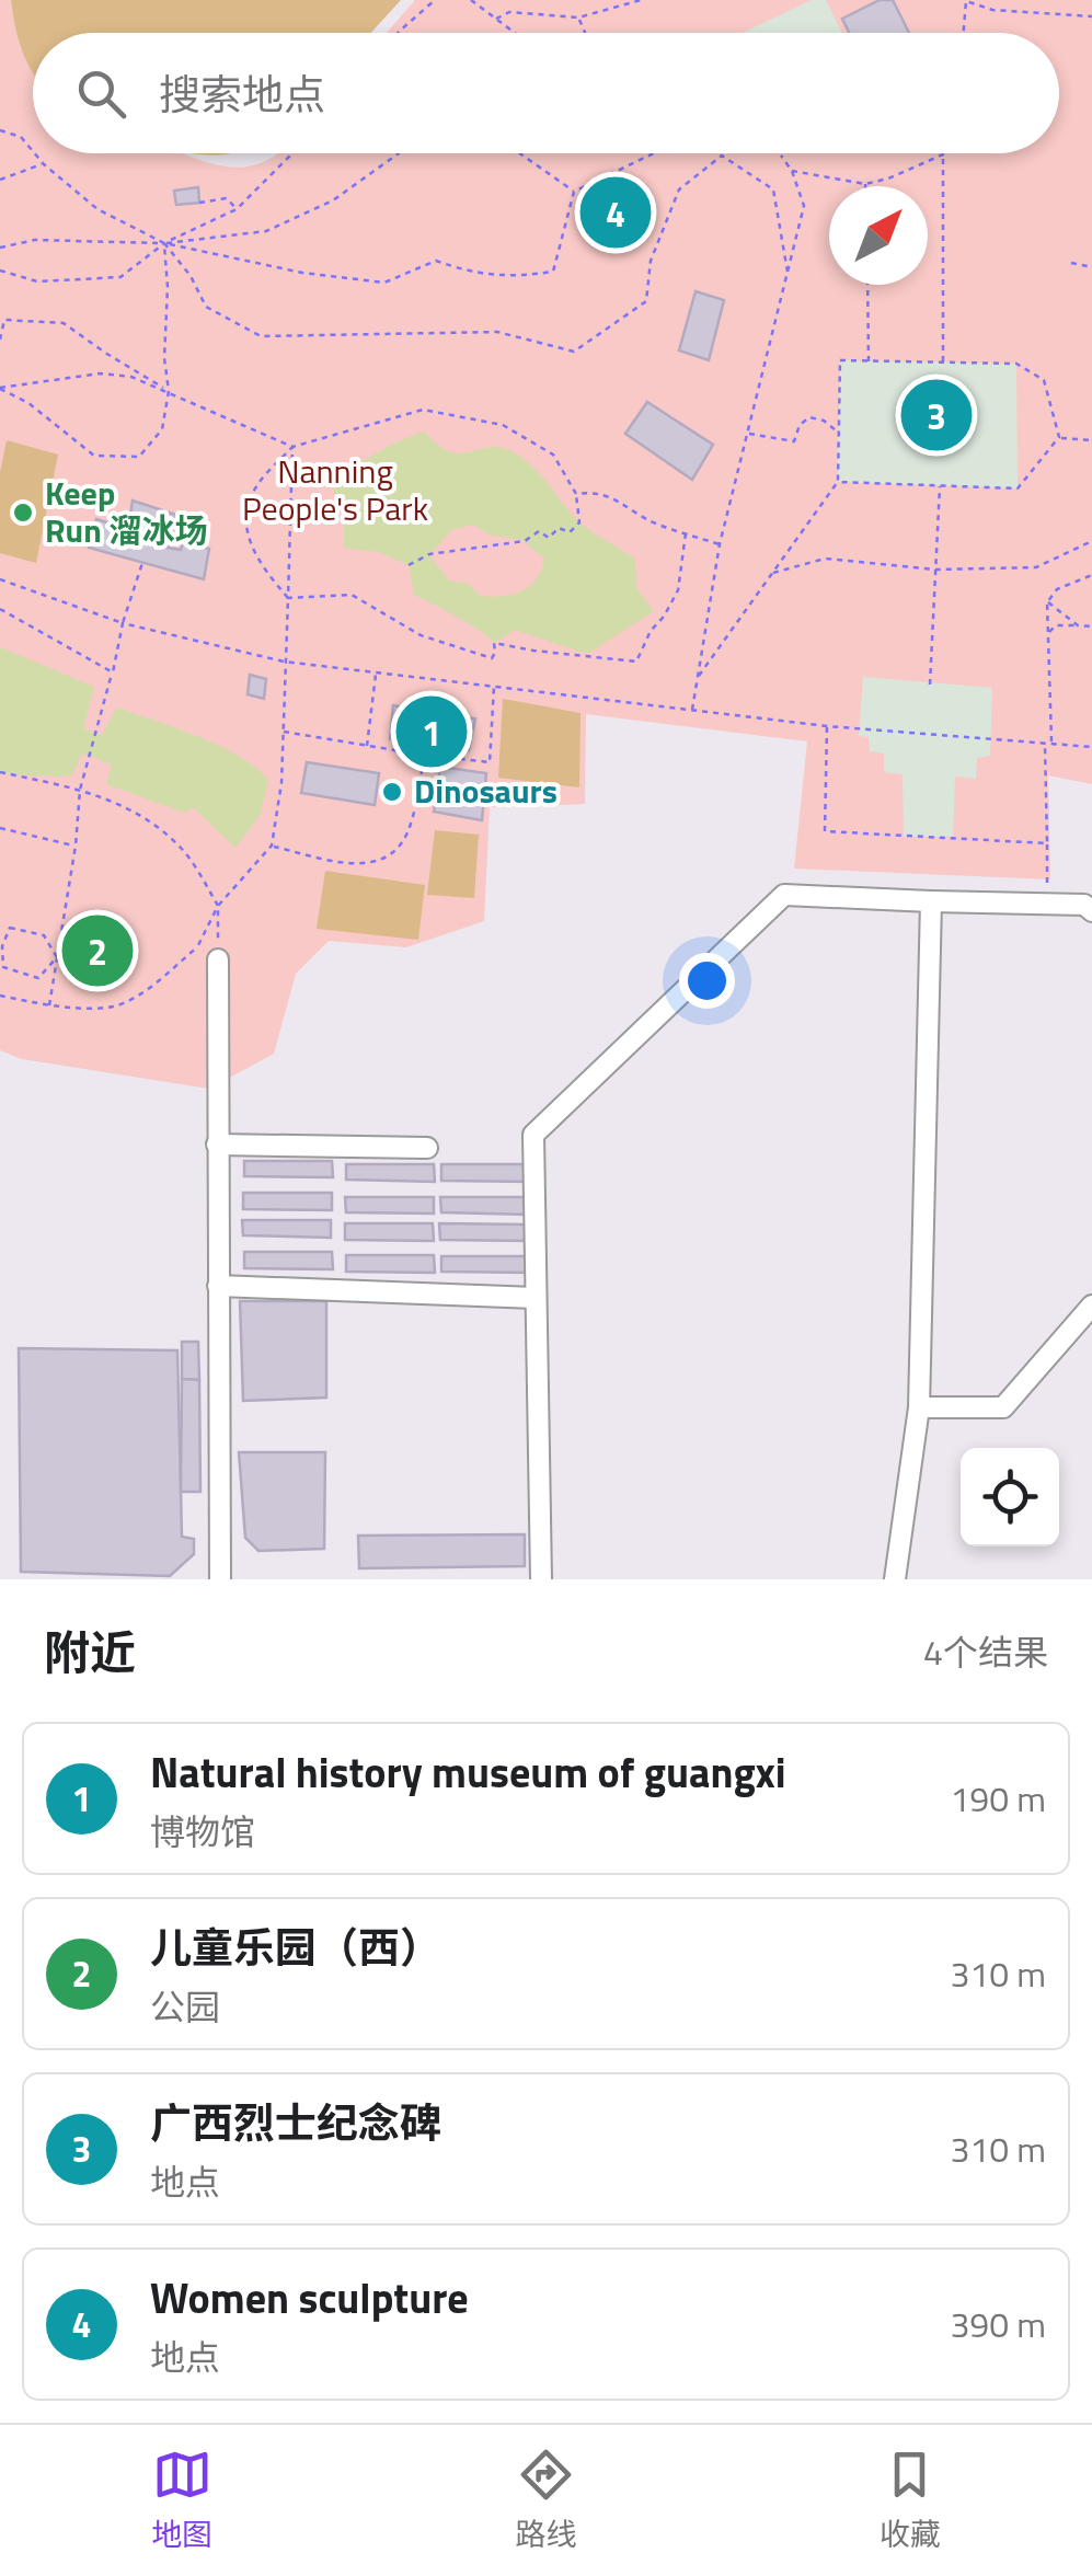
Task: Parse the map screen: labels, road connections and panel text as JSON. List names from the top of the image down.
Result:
{
  "parks": ["Nanning People's Park"],
  "places": ["Keep Run 溜冰场", "Dinosaurs"],
  "north": "top right",
  "page": {
    "search": "搜索地点",
    "pins": [
      "4",
      "3",
      "1",
      "2"
    ],
    "heading": ["附近", "4个结果"],
    "list": [
      {
        "mark": "1",
        "name": "Natural history museum of guangxi",
        "note": "博物馆",
        "value": "190 m"
      },
      {
        "mark": "2",
        "name": "儿童乐园（西）",
        "note": "公园",
        "value": "310 m"
      },
      {
        "mark": "3",
        "name": "广西烈士纪念碑",
        "note": "地点",
        "value": "310 m"
      },
      {
        "mark": "4",
        "name": "Women sculpture",
        "note": "地点",
        "value": "390 m"
      }
    ],
    "nav": ["地图", "路线", "收藏"]
  }
}
